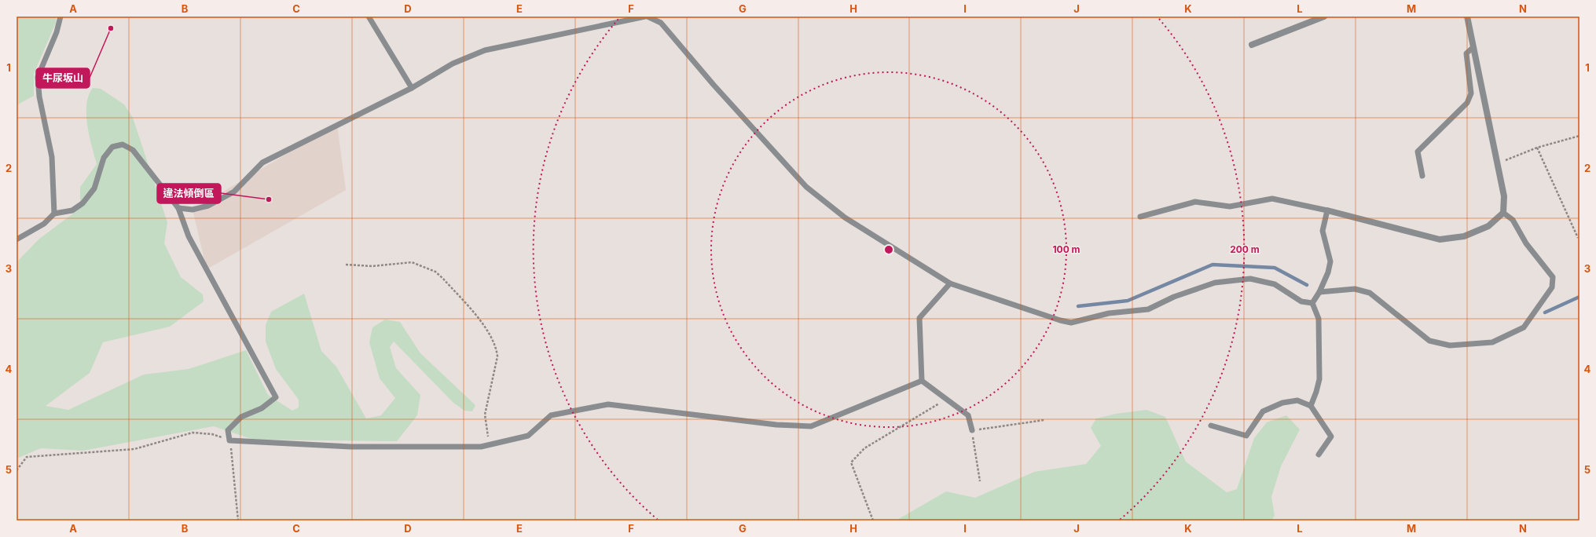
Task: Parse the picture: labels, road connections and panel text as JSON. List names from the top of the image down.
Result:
{
  "places": ["牛尿坂山", "違法傾倒區"],
  "grid": {
    "columns": [
      "A",
      "B",
      "C",
      "D",
      "E",
      "F",
      "G",
      "H",
      "I",
      "J",
      "K",
      "L",
      "M",
      "N"
    ],
    "rows": [
      "1",
      "2",
      "3",
      "4",
      "5"
    ]
  },
  "rings": ["100 m", "200 m"]
}
